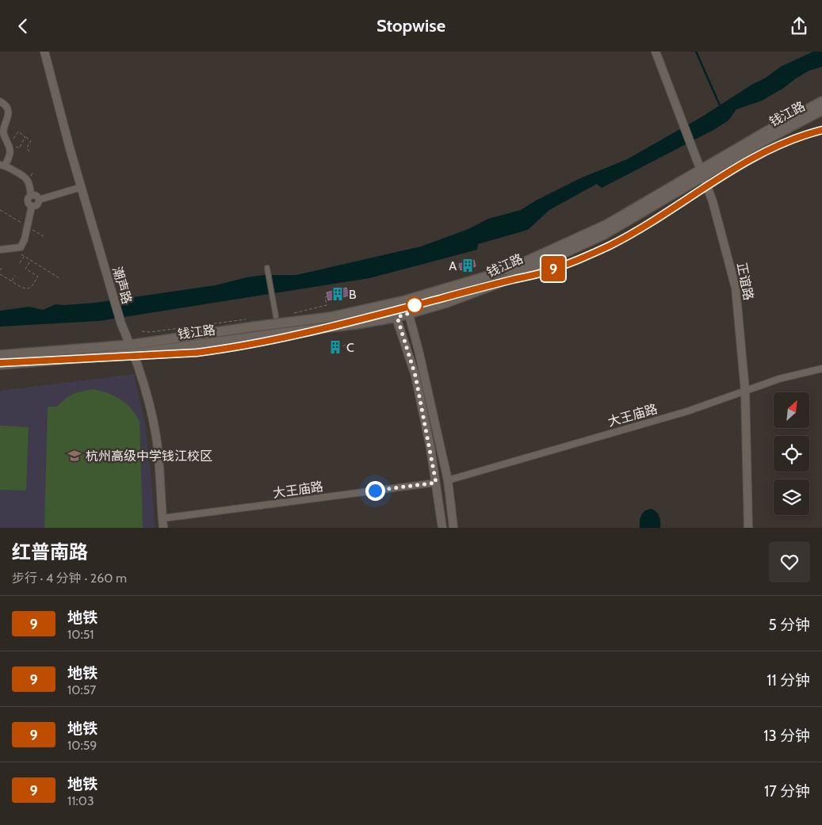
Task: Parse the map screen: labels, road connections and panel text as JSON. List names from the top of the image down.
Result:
{
  "streets": {
    "main road": ["钱江路"],
    "street": ["正谊路", "潮声路", "大王庙路"]
  },
  "crossings": [
    ["钱江路", "正谊路"],
    ["钱江路", "潮声路"],
    ["正谊路", "大王庙路"],
    ["潮声路", "大王庙路"]
  ],
  "places": {
    "building": ["A", "B", "C"],
    "school or university": ["杭州高级中学钱江校区"]
  },
  "lines": ["metro line 9"],
  "north": "top right",
  "page": {
    "header": "Stopwise",
    "on_map": "9",
    "heading": ["红普南路", "步行 · 4 分钟 · 260 m"],
    "list": [
      {
        "mark": "9",
        "name": "地铁",
        "note": "10:51",
        "value": "5 分钟"
      },
      {
        "mark": "9",
        "name": "地铁",
        "note": "10:57",
        "value": "11 分钟"
      },
      {
        "mark": "9",
        "name": "地铁",
        "note": "10:59",
        "value": "13 分钟"
      },
      {
        "mark": "9",
        "name": "地铁",
        "note": "11:03",
        "value": "17 分钟"
      }
    ]
  }
}
